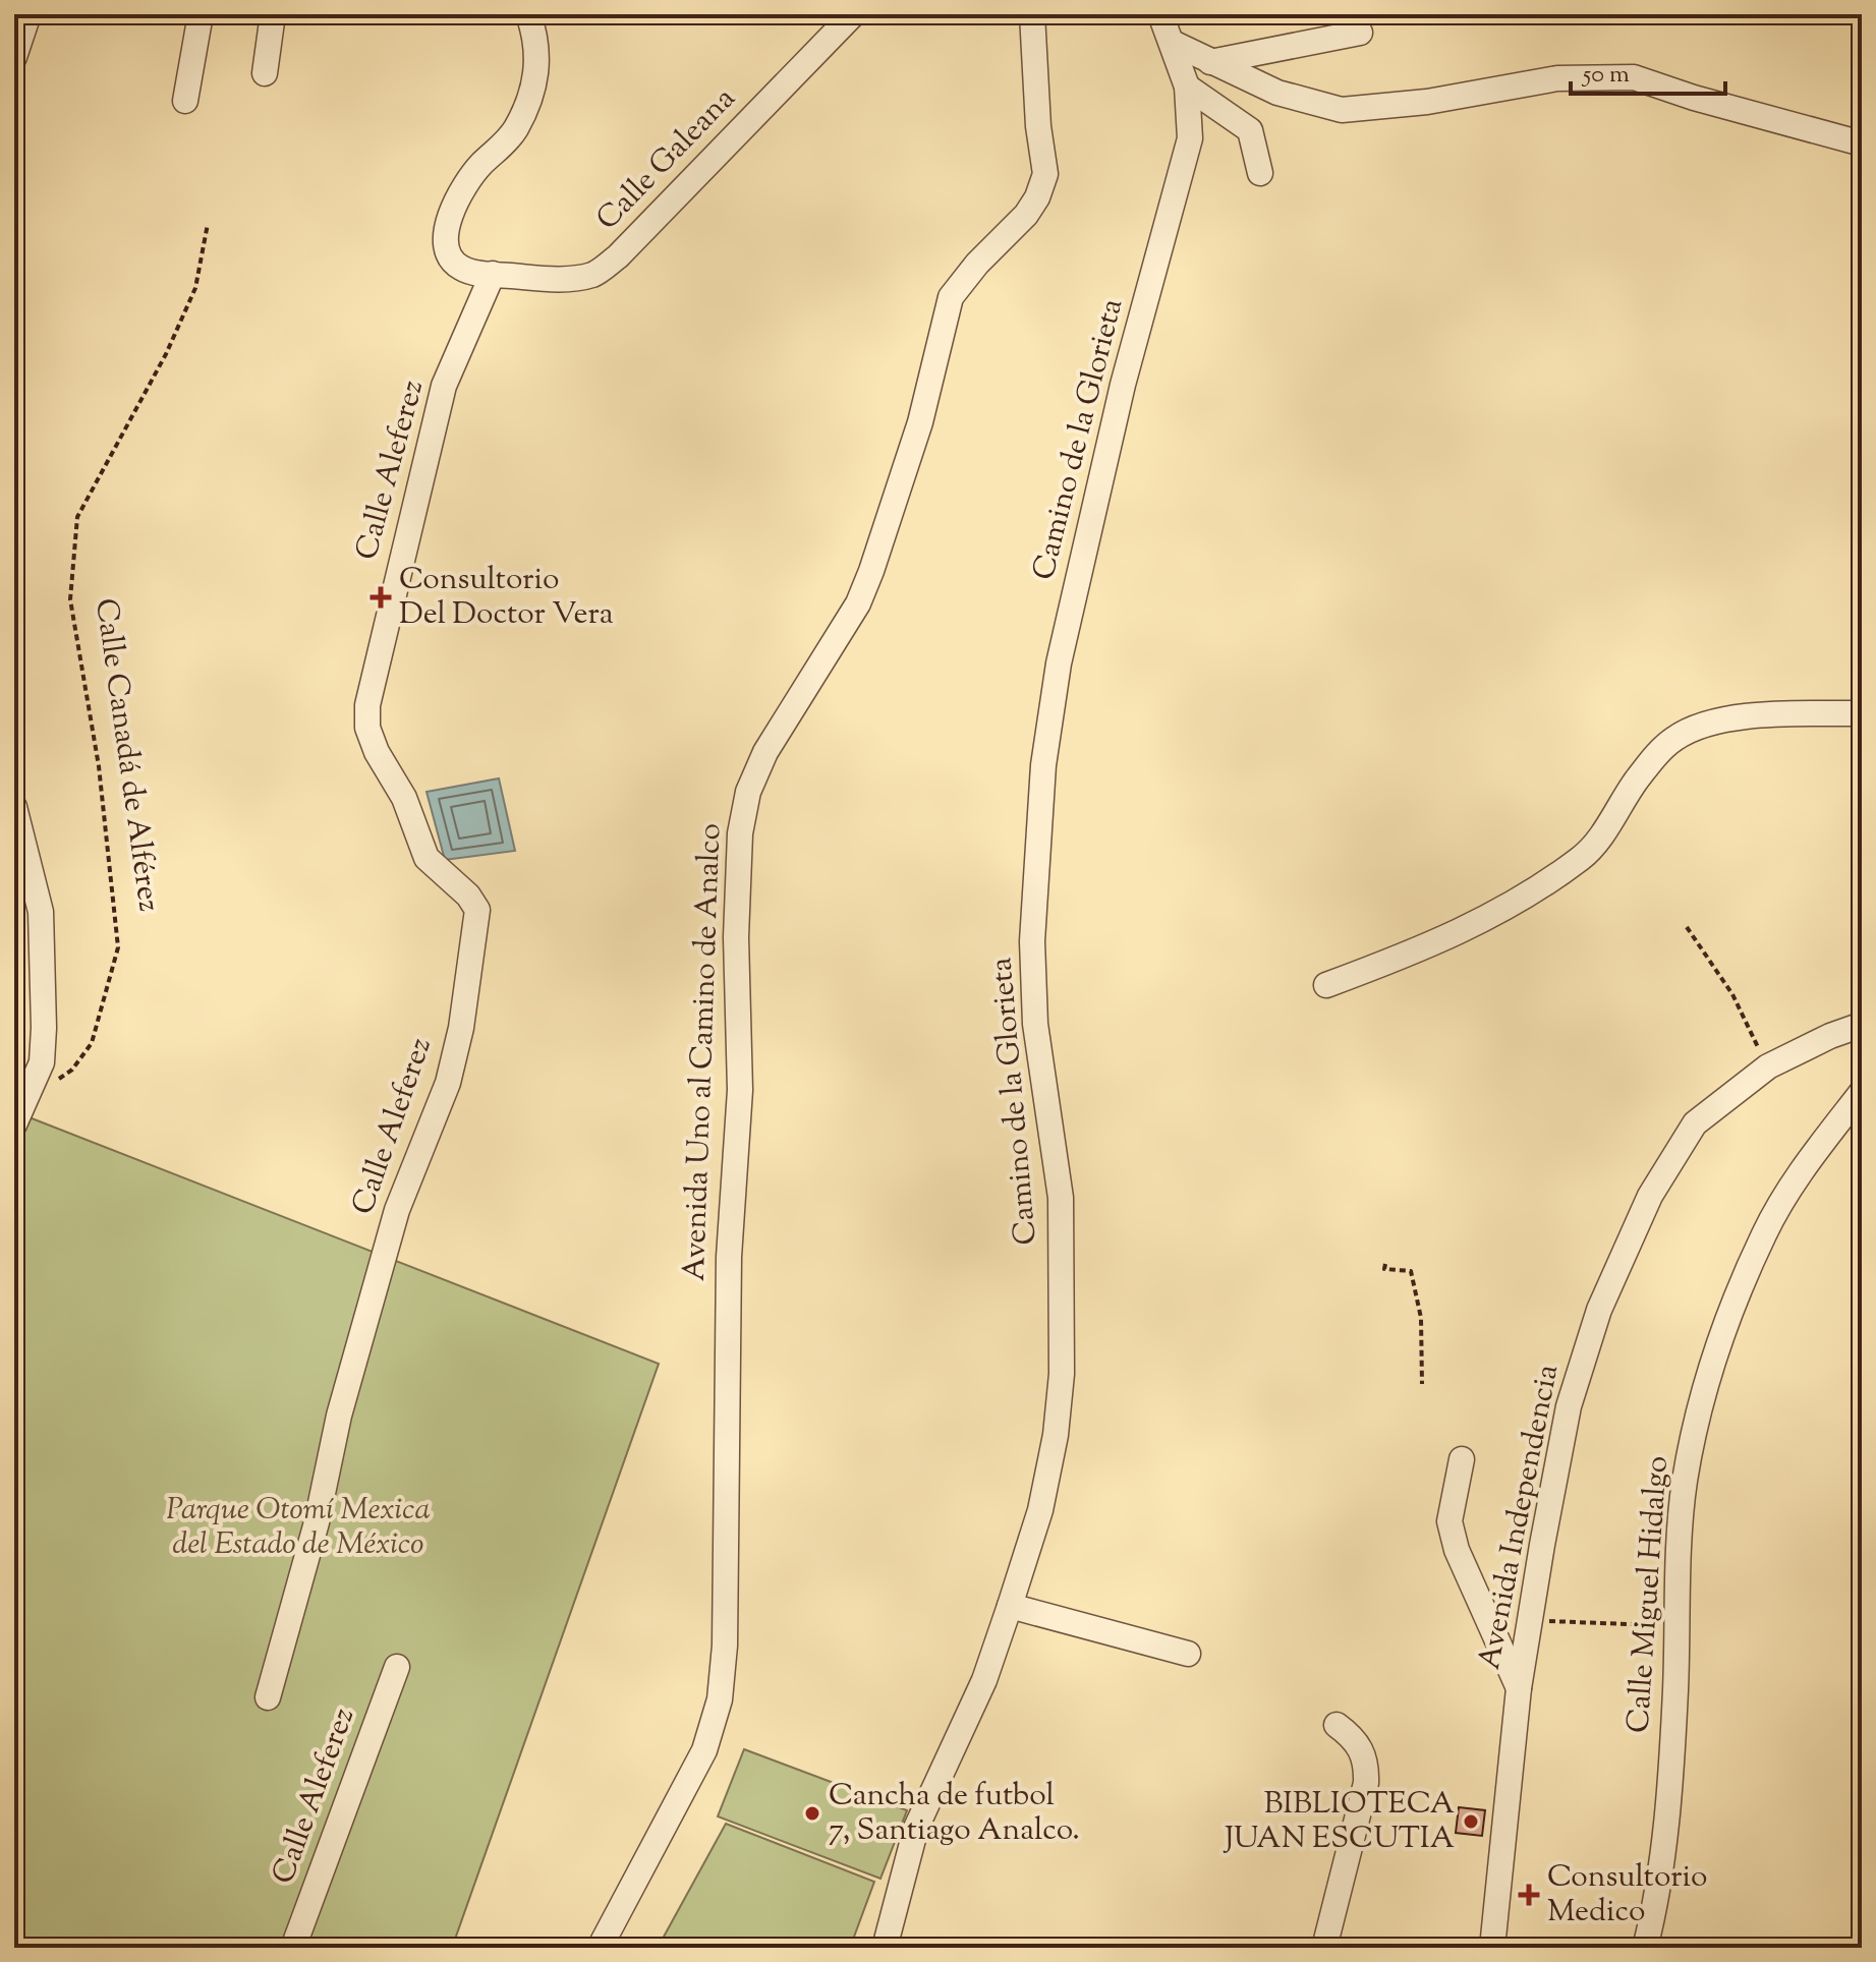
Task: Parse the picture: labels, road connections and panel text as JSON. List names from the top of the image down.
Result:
{
  "streets": {
    "street": [
      "Calle Galeana",
      "Camino de la Glorieta",
      "Calle Aleferez",
      "Avenida Uno al Camino de Analco",
      "Avenida Independencia",
      "Calle Miguel Hidalgo"
    ],
    "path": ["Calle Canadá de Alférez"]
  },
  "crossings": [
    ["Calle Galeana", "Calle Aleferez"]
  ],
  "parks": ["Parque Otomí Mexica del Estado de México"],
  "places": {
    "health": ["Consultorio Del Doctor Vera", "Consultorio Medico"],
    "other": ["Cancha de futbol 7, Santiago Analco.", "BIBLIOTECA JUAN ESCUTIA"]
  },
  "scale_bar": "50 m"
}
